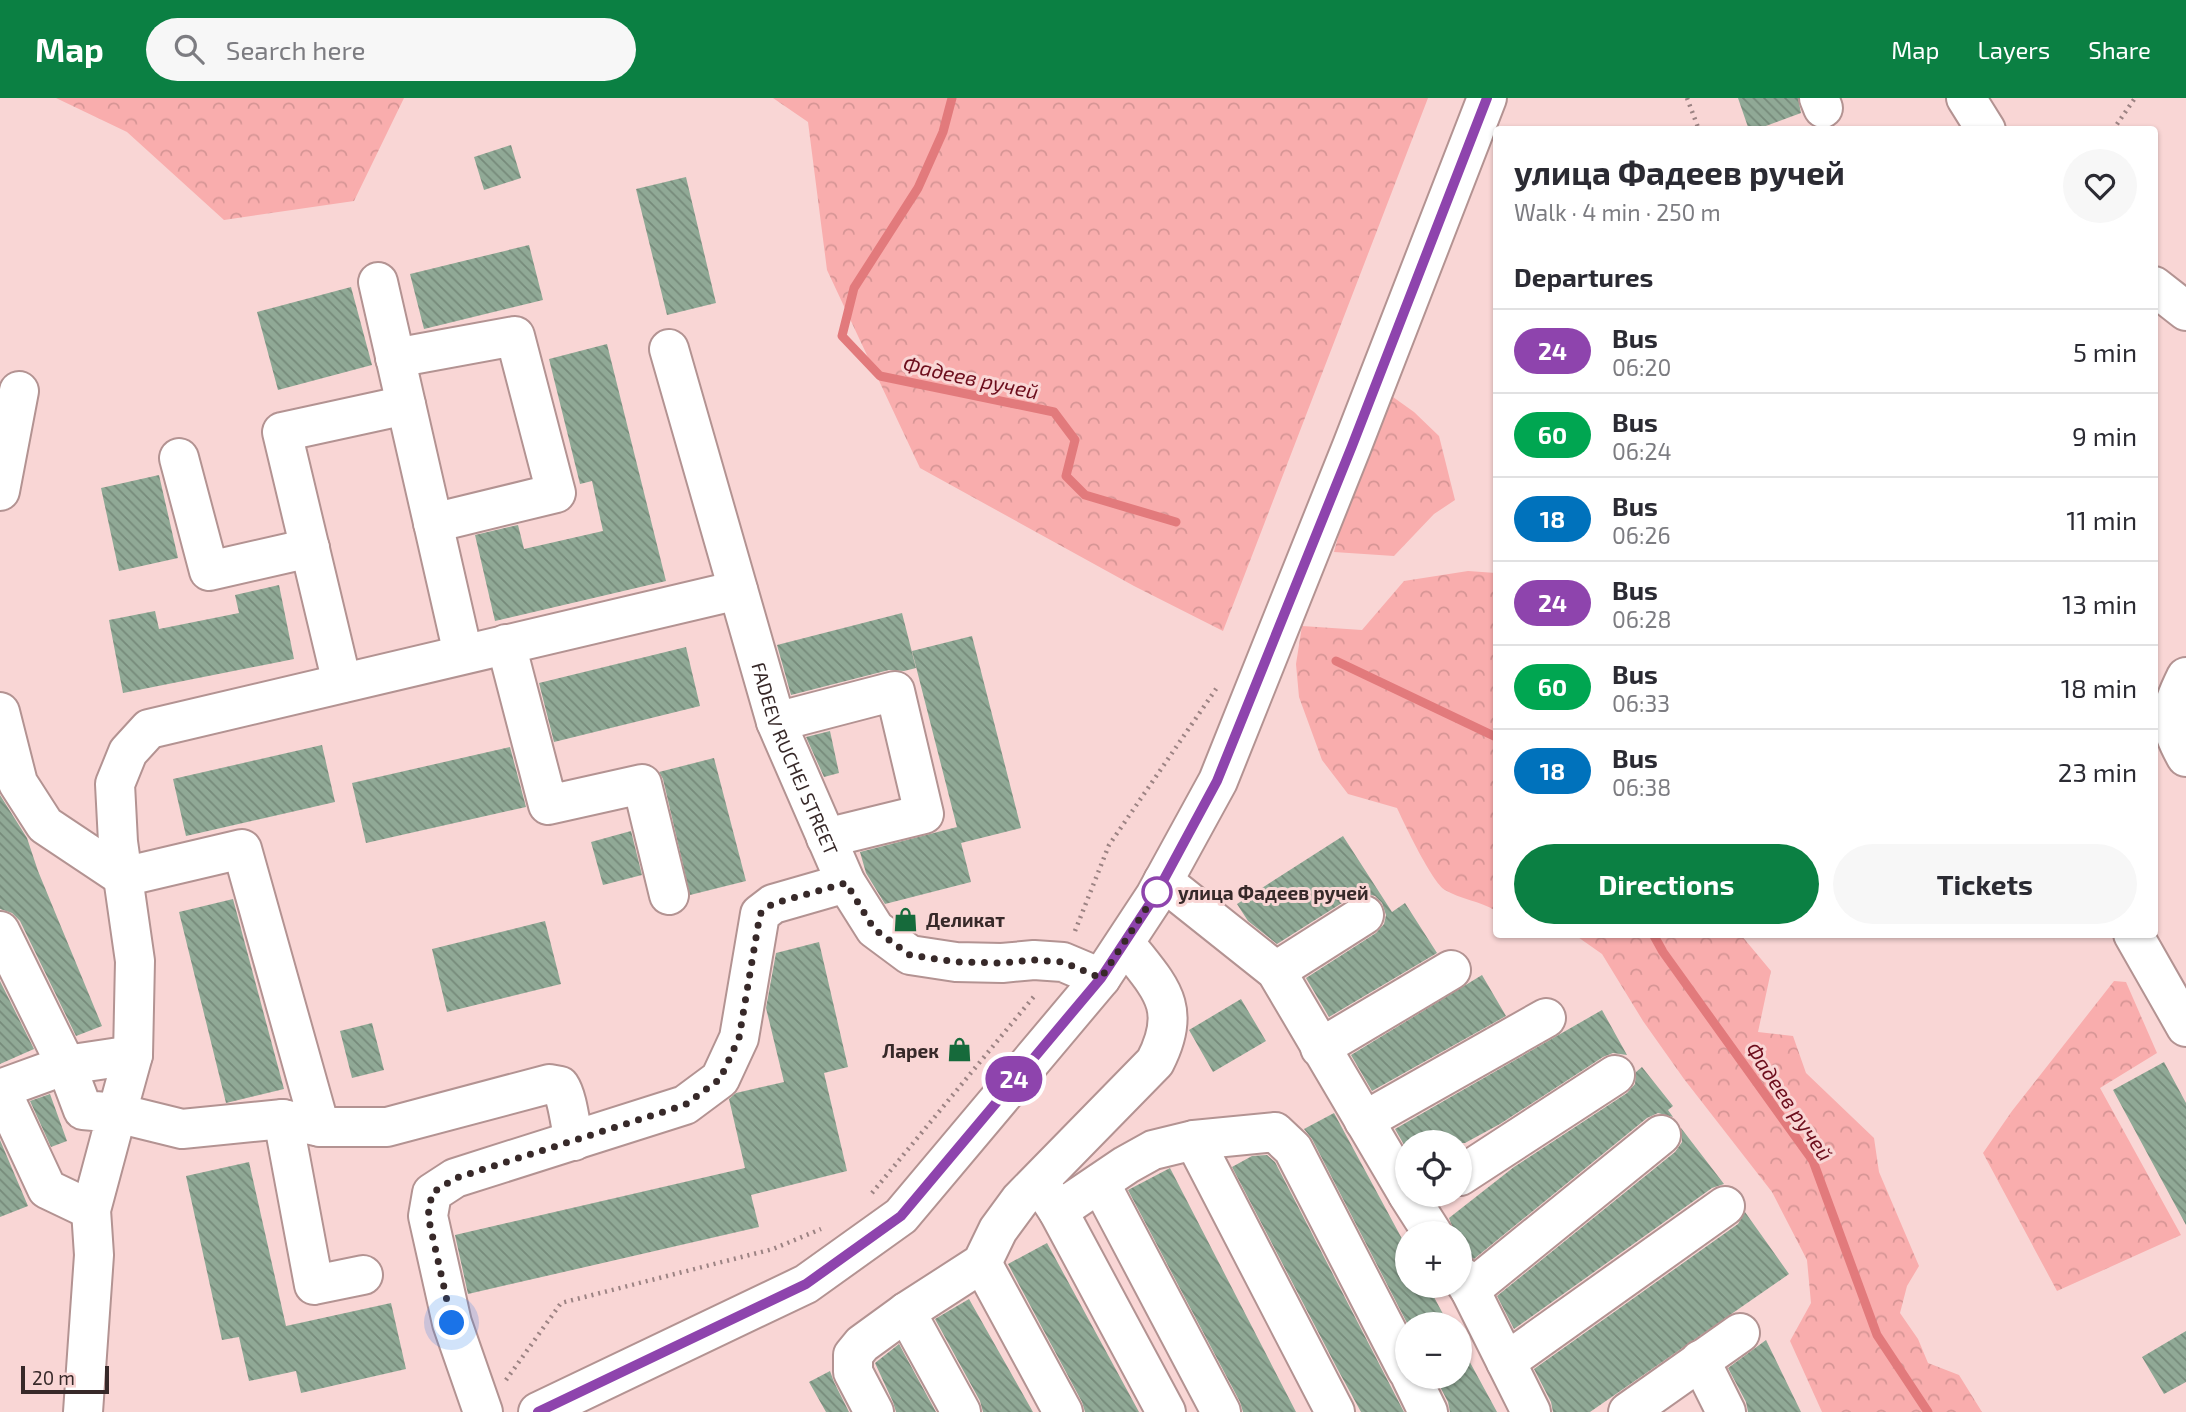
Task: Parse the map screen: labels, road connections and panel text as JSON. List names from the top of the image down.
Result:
{
  "streets": {
    "street": ["FADEEV RUCHEJ STREET"]
  },
  "water": ["Фадеев ручей"],
  "places": {
    "other": ["улица Фадеев ручей"],
    "shop": ["Деликат", "Ларек"]
  },
  "lines": ["bus line 24"],
  "scale_bar": "20 m",
  "page": {
    "header": "Map",
    "search": "Search here",
    "nav": ["Map", "Layers", "Share"],
    "on_map": "24",
    "heading": [
      ["улица Фадеев ручей", "Walk · 4 min · 250 m"],
      "Departures"
    ],
    "list": [
      {
        "mark": "24",
        "name": "Bus",
        "note": "06:20",
        "value": "5 min"
      },
      {
        "mark": "60",
        "name": "Bus",
        "note": "06:24",
        "value": "9 min"
      },
      {
        "mark": "18",
        "name": "Bus",
        "note": "06:26",
        "value": "11 min"
      },
      {
        "mark": "24",
        "name": "Bus",
        "note": "06:28",
        "value": "13 min"
      },
      {
        "mark": "60",
        "name": "Bus",
        "note": "06:33",
        "value": "18 min"
      },
      {
        "mark": "18",
        "name": "Bus",
        "note": "06:38",
        "value": "23 min"
      }
    ],
    "buttons": ["Directions", "Tickets"],
    "map_buttons": ["+", "−"],
    "scale": "20 m"
  }
}
